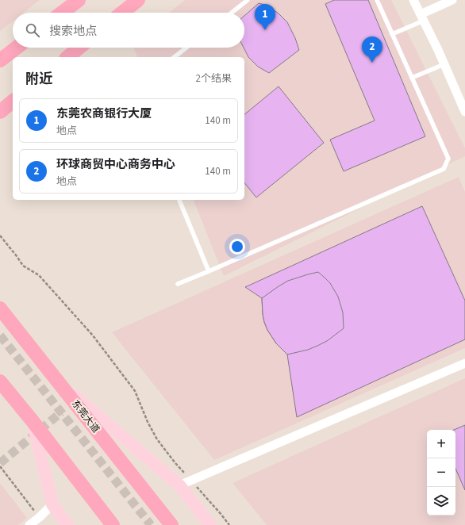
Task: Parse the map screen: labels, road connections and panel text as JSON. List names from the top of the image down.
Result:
{
  "streets": {
    "main road": ["东莞大道"]
  },
  "page": {
    "pins": ["1", "2"],
    "search": "搜索地点",
    "heading": ["附近", "2个结果"],
    "list": [
      {
        "mark": "1",
        "name": "东莞农商银行大厦",
        "note": "地点",
        "value": "140 m"
      },
      {
        "mark": "2",
        "name": "环球商贸中心商务中心",
        "note": "地点",
        "value": "140 m"
      }
    ],
    "map_buttons": ["+", "−"]
  }
}
